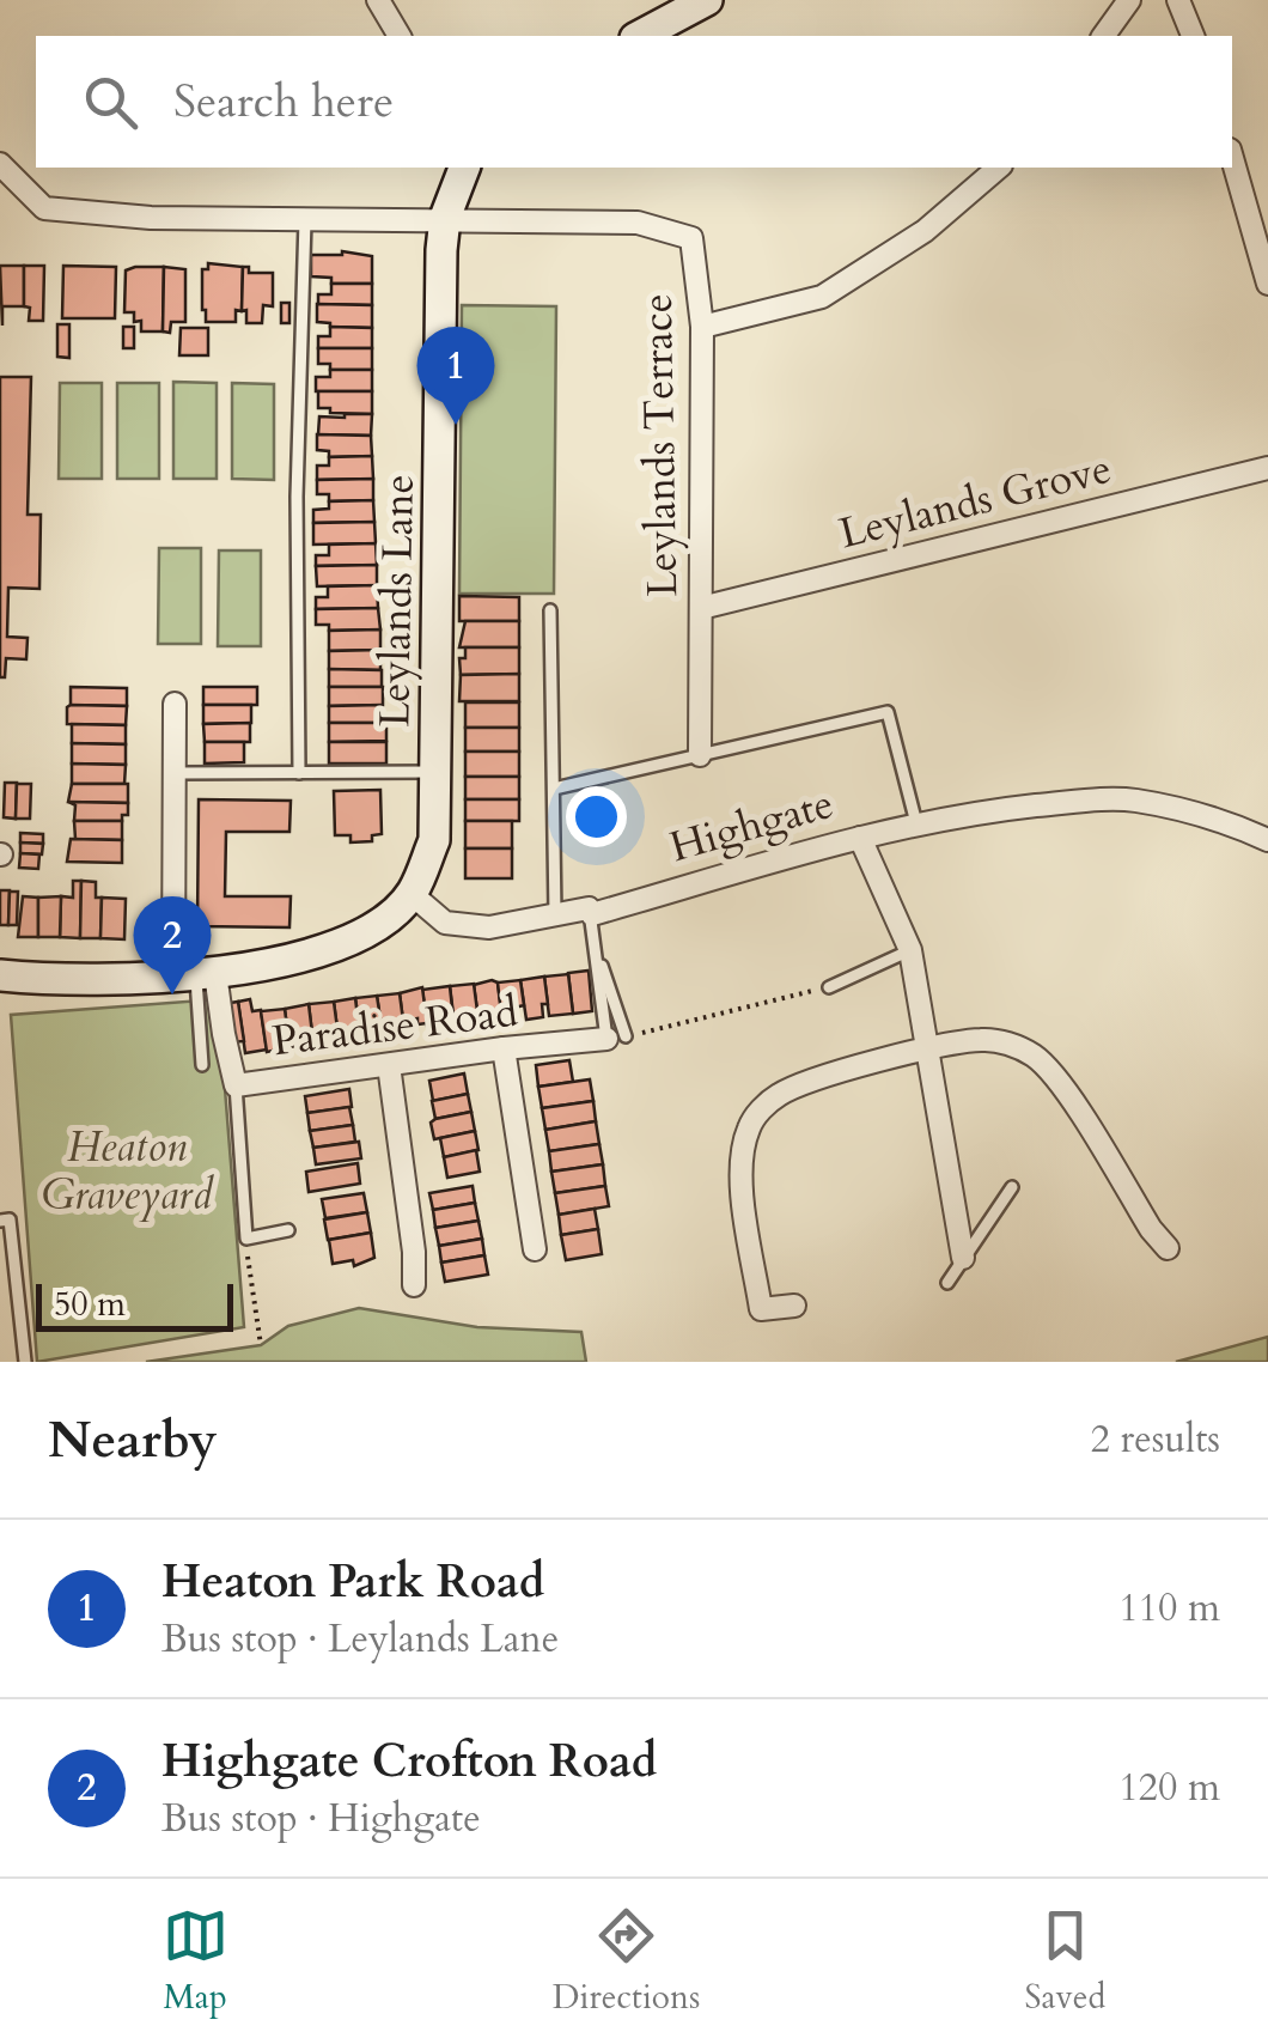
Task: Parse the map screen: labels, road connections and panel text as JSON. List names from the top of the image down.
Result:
{
  "streets": {
    "street": [
      "Leylands Terrace",
      "Leylands Grove",
      "Leylands Lane",
      "Highgate",
      "Paradise Road"
    ]
  },
  "crossings": [
    ["Leylands Terrace", "Leylands Grove"],
    ["Leylands Terrace", "Leylands Lane"],
    ["Leylands Lane", "Highgate"]
  ],
  "parks": ["Heaton Graveyard"],
  "scale_bar": "50 m",
  "page": {
    "search": "Search here",
    "pins": ["1", "2"],
    "scale": "50 m",
    "heading": ["Nearby", "2 results"],
    "list": [
      {
        "mark": "1",
        "name": "Heaton Park Road",
        "note": "Bus stop · Leylands Lane",
        "value": "110 m"
      },
      {
        "mark": "2",
        "name": "Highgate Crofton Road",
        "note": "Bus stop · Highgate",
        "value": "120 m"
      }
    ],
    "nav": ["Map", "Directions", "Saved"]
  }
}
